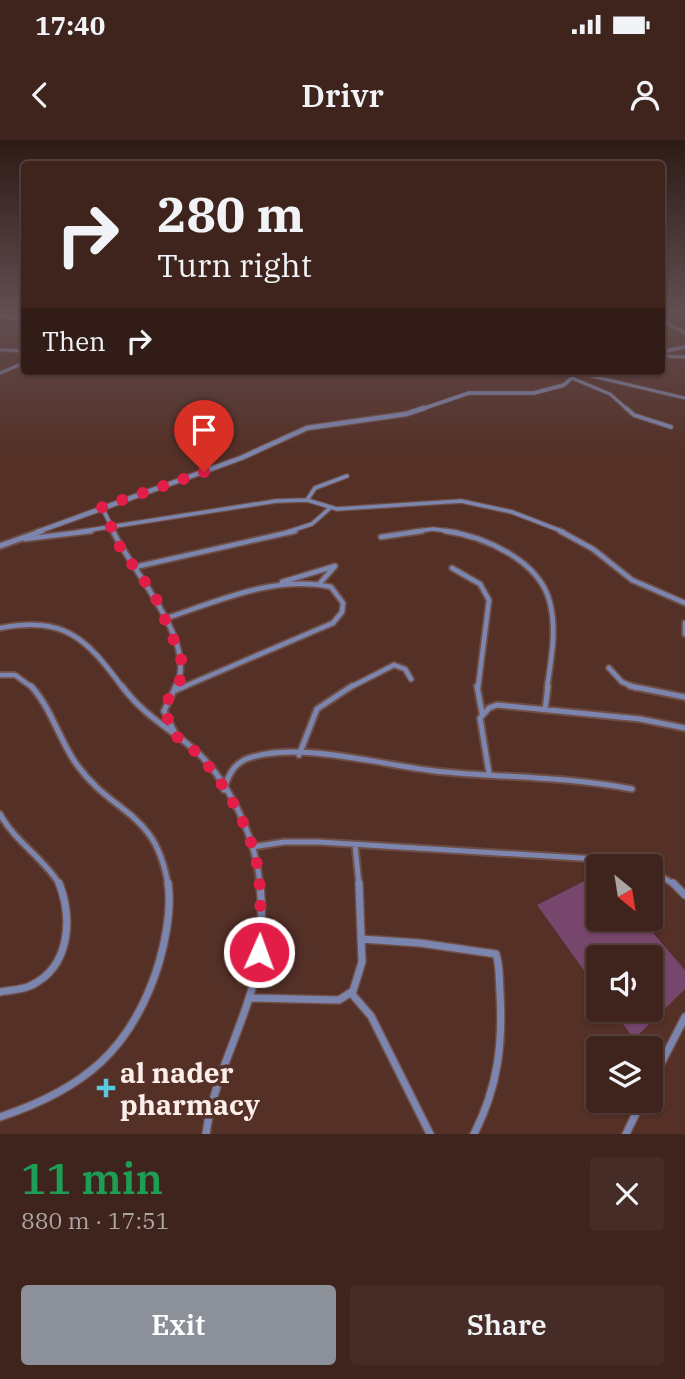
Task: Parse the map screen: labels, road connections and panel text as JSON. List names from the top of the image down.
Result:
{
  "places": {
    "health": ["al nader pharmacy"]
  },
  "north": "bottom right",
  "page": {
    "status": "17:40",
    "header": "Drivr",
    "turn": ["280 m", "Turn right"],
    "then": "Then",
    "heading": ["11 min", "880 m · 17:51"],
    "buttons": ["Exit", "Share"]
  }
}
